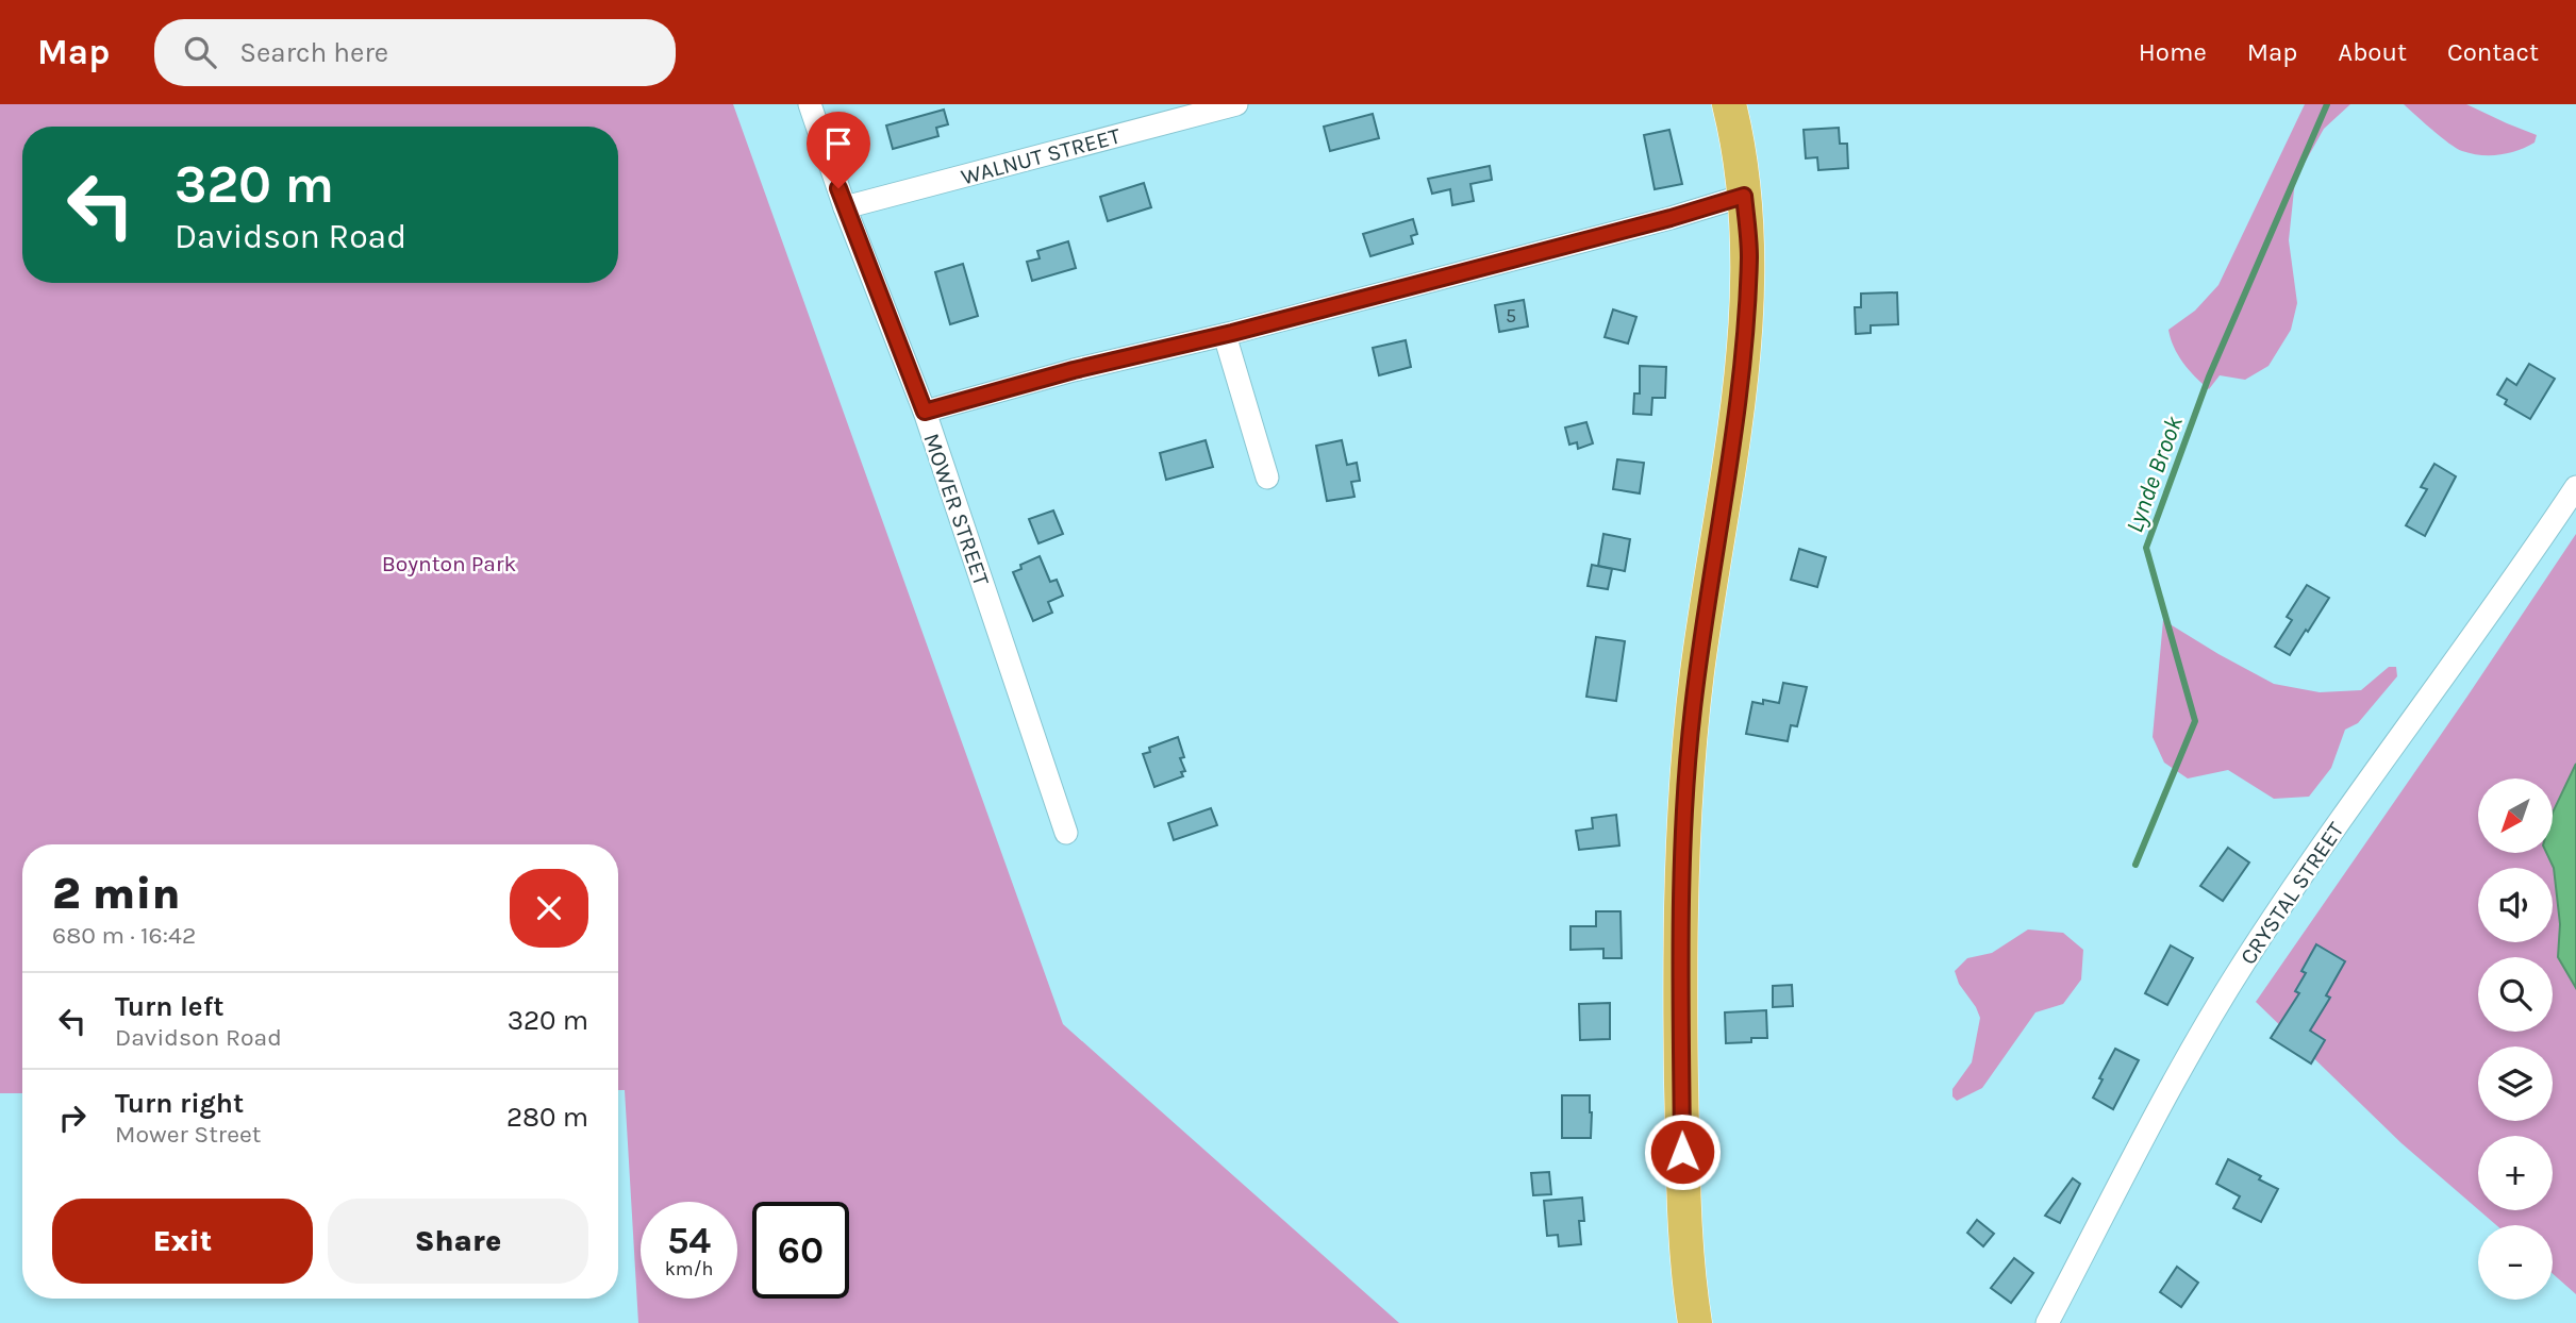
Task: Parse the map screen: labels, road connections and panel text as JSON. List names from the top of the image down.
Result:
{
  "streets": {
    "street": ["WALNUT STREET", "MOWER STREET", "CRYSTAL STREET"]
  },
  "crossings": [
    ["WALNUT STREET", "MOWER STREET"]
  ],
  "water": ["Lynde Brook"],
  "parks": ["Boynton Park"],
  "house_numbers": ["5"],
  "north": "bottom left",
  "page": {
    "header": "Map",
    "search": "Search here",
    "nav": [
      "Home",
      "Map",
      "About",
      "Contact"
    ],
    "turn": ["320 m", "Davidson Road"],
    "map_buttons": ["+", "−"],
    "heading": ["2 min", "680 m · 16:42"],
    "list": [
      {
        "name": "Turn left",
        "note": "Davidson Road",
        "value": "320 m"
      },
      {
        "name": "Turn right",
        "note": "Mower Street",
        "value": "280 m"
      }
    ],
    "buttons": ["Exit", "Share"],
    "speed": "54 km/h",
    "limit": "60"
  }
}
